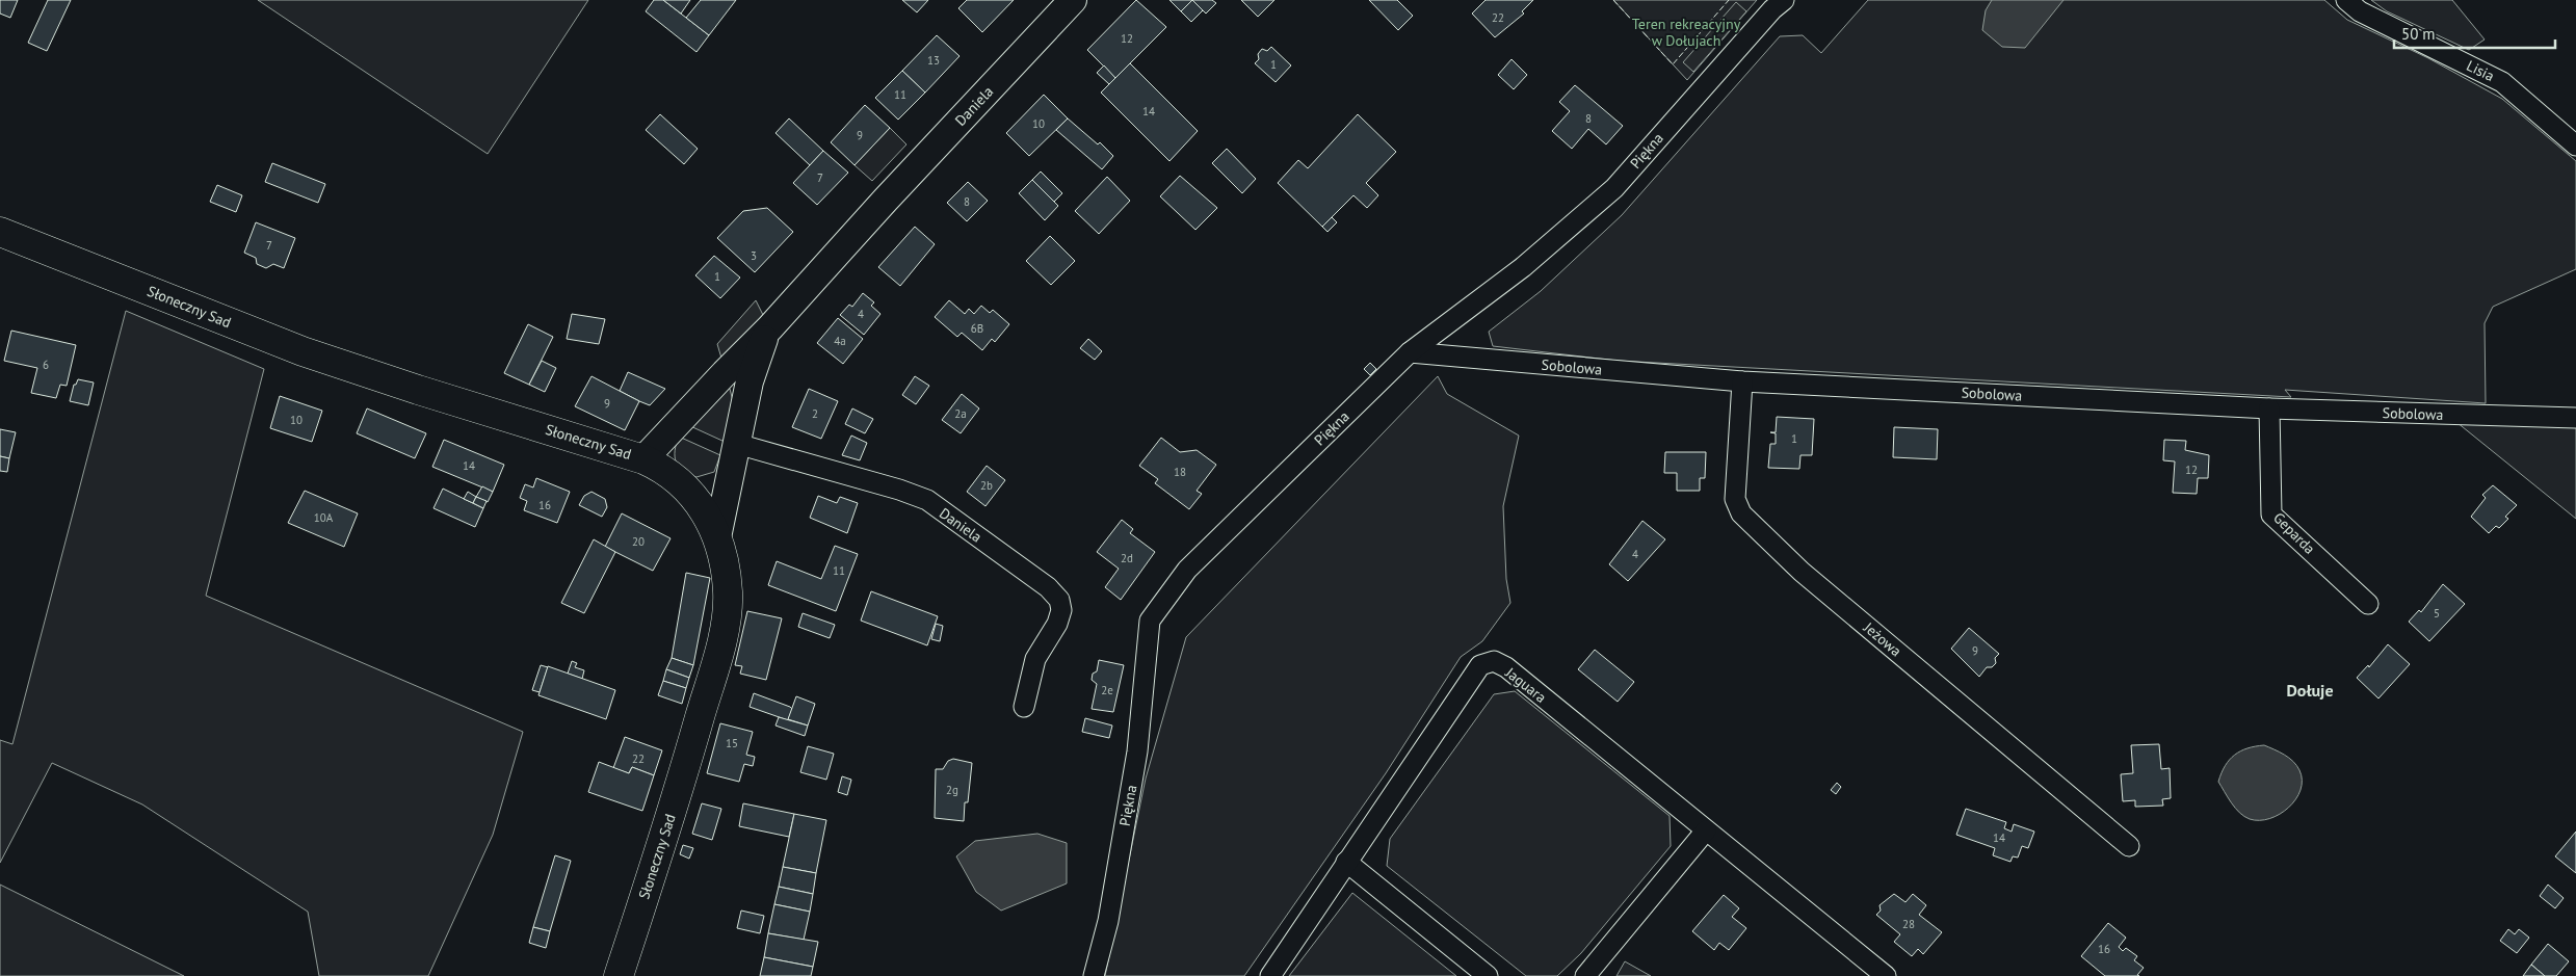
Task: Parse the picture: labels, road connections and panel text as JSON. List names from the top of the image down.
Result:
{
  "streets": {
    "main road": ["Słoneczny Sad"],
    "street": [
      "Lisia",
      "Daniela",
      "Piękna",
      "Sobolowa",
      "Geparda",
      "Jeżowa",
      "Jaguara"
    ]
  },
  "crossings": [
    ["Daniela", "Słoneczny Sad"],
    ["Piękna", "Sobolowa"],
    ["Sobolowa", "Geparda"],
    ["Sobolowa", "Jeżowa"]
  ],
  "districts": ["Dołuje"],
  "parks": ["Teren rekreacyjny w Dołujach"],
  "house_numbers": [
    "22",
    "12",
    "13",
    "1",
    "11",
    "14",
    "8",
    "10",
    "9",
    "7",
    "8",
    "7",
    "3",
    "1",
    "4",
    "6B",
    "4a",
    "6",
    "9",
    "2",
    "2a",
    "10",
    "1",
    "14",
    "12",
    "18",
    "2b",
    "16",
    "10A",
    "20",
    "4",
    "2d",
    "11",
    "5",
    "9",
    "2e",
    "15",
    "22",
    "2g",
    "14",
    "28",
    "16"
  ],
  "scale_bar": "50 m"
}
